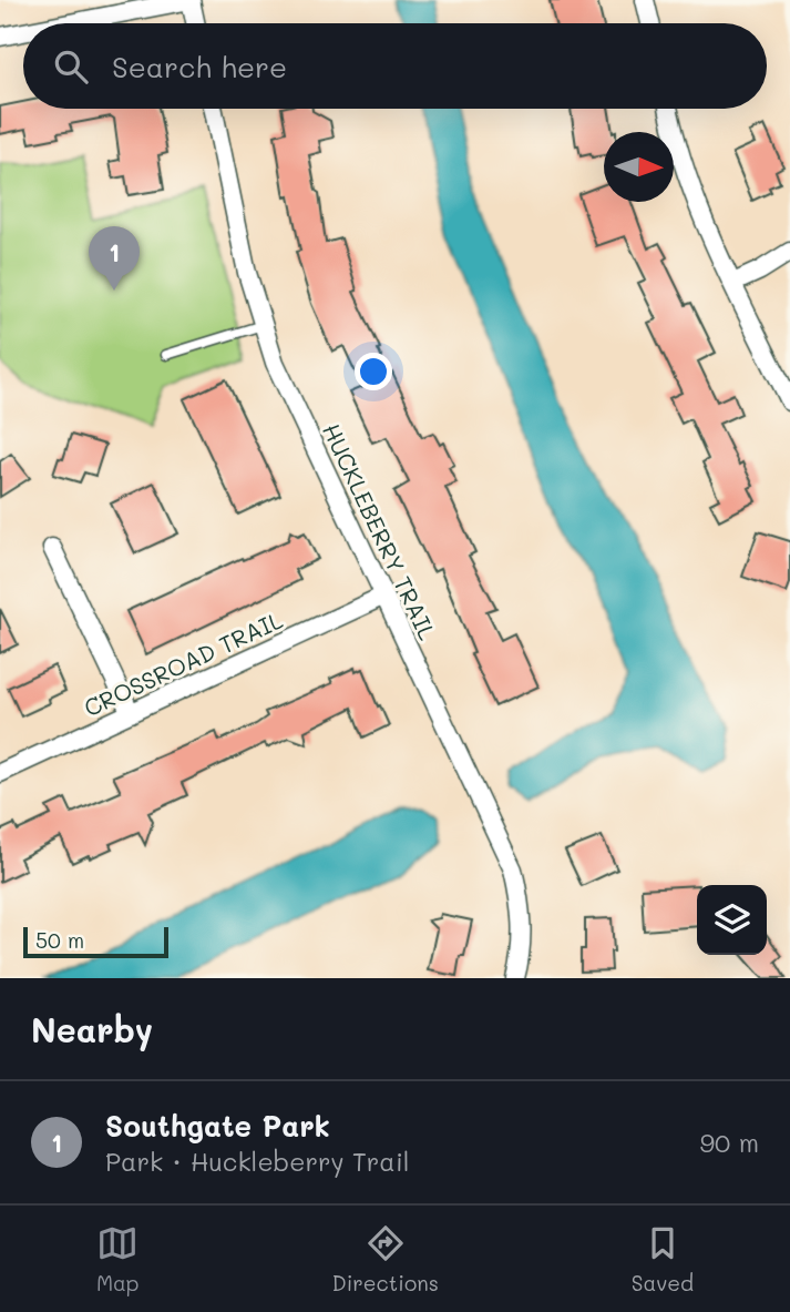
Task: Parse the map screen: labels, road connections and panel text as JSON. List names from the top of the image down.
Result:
{
  "streets": {
    "street": ["HUCKLEBERRY TRAIL", "CROSSROAD TRAIL"]
  },
  "crossings": [
    ["HUCKLEBERRY TRAIL", "CROSSROAD TRAIL"]
  ],
  "scale_bar": "50 m",
  "north": "right",
  "page": {
    "search": "Search here",
    "pins": "1",
    "scale": "50 m",
    "heading": "Nearby",
    "list": [
      {
        "mark": "1",
        "name": "Southgate Park",
        "note": "Park · Huckleberry Trail",
        "value": "90 m"
      }
    ],
    "nav": ["Map", "Directions", "Saved"]
  }
}
